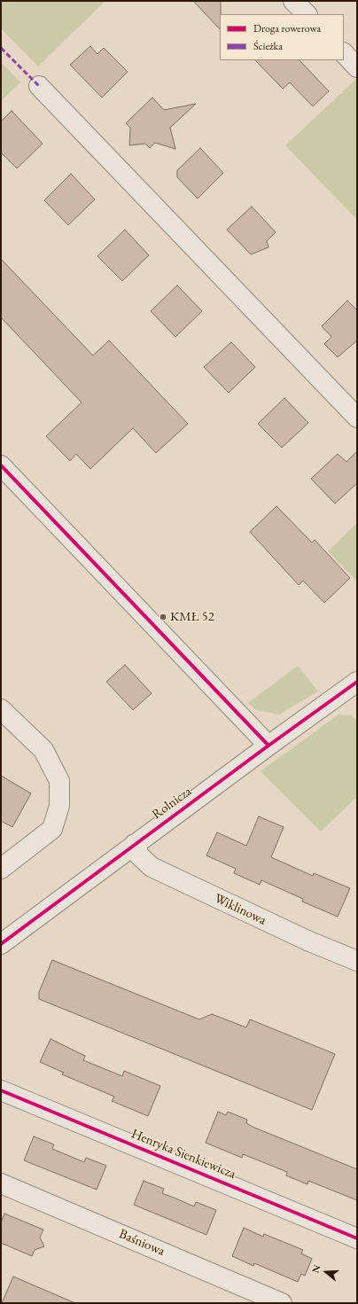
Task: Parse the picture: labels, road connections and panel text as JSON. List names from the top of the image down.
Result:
{
  "streets": {
    "street": [
      "Rolnicza",
      "Wiklinowa",
      "Henryka Sienkiewicza",
      "Baśniowa"
    ]
  },
  "crossings": [
    ["Rolnicza", "Wiklinowa"]
  ],
  "places": ["KMŁ 52"],
  "legend": ["Droga rowerowa", "Ścieżka"],
  "north": "left"
}
